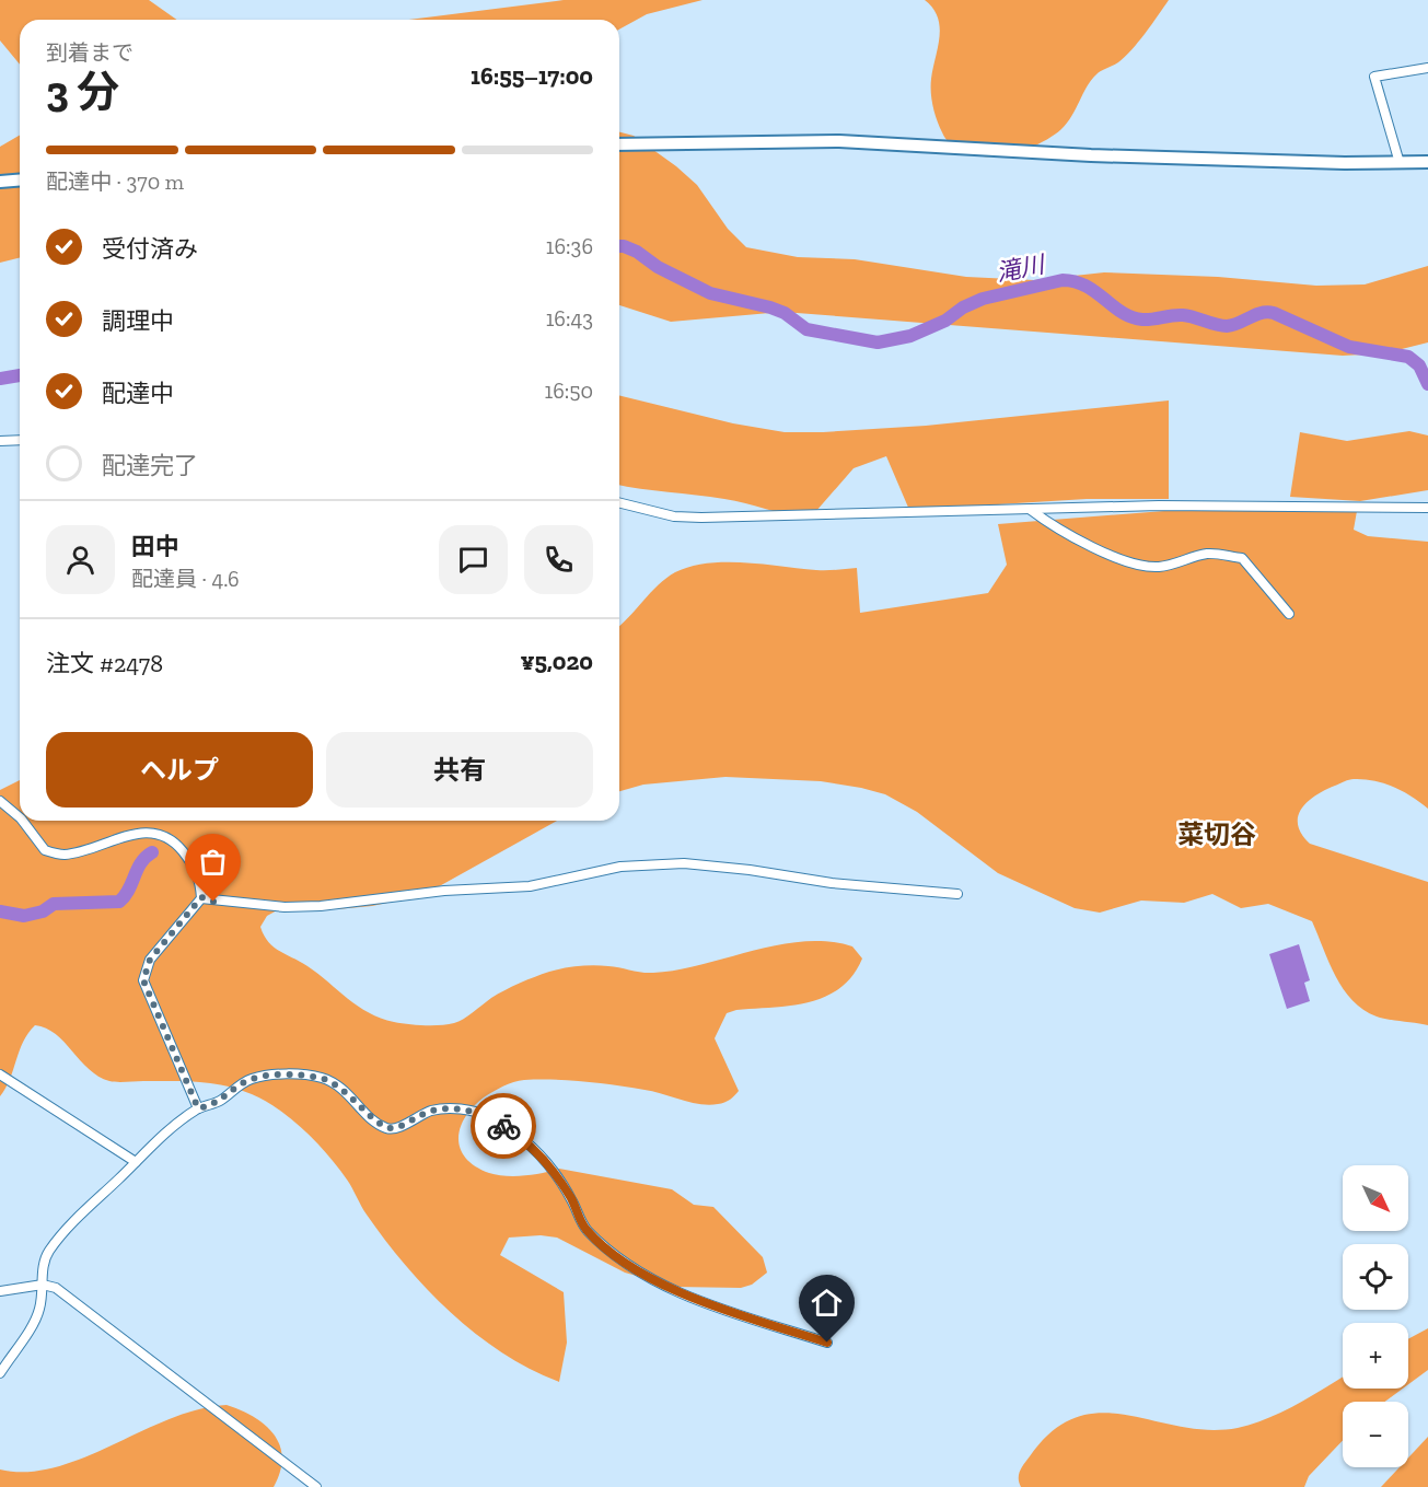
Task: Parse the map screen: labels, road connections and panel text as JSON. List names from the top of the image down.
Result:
{
  "districts": ["菜切谷"],
  "water": ["滝川"],
  "north": "bottom right",
  "page": {
    "heading": ["3 分", "到着まで", "16:55–17:00"],
    "panel": [
      "田中",
      "配達員 · 4.6",
      "注文 #2478",
      "¥5,020"
    ],
    "bar": "配達中 · 370 m",
    "list": [
      ["受付済み", "16:36"],
      ["調理中", "16:43"],
      ["配達中", "16:50"],
      "配達完了"
    ],
    "buttons": ["ヘルプ", "共有"],
    "map_buttons": ["+", "−"]
  }
}
